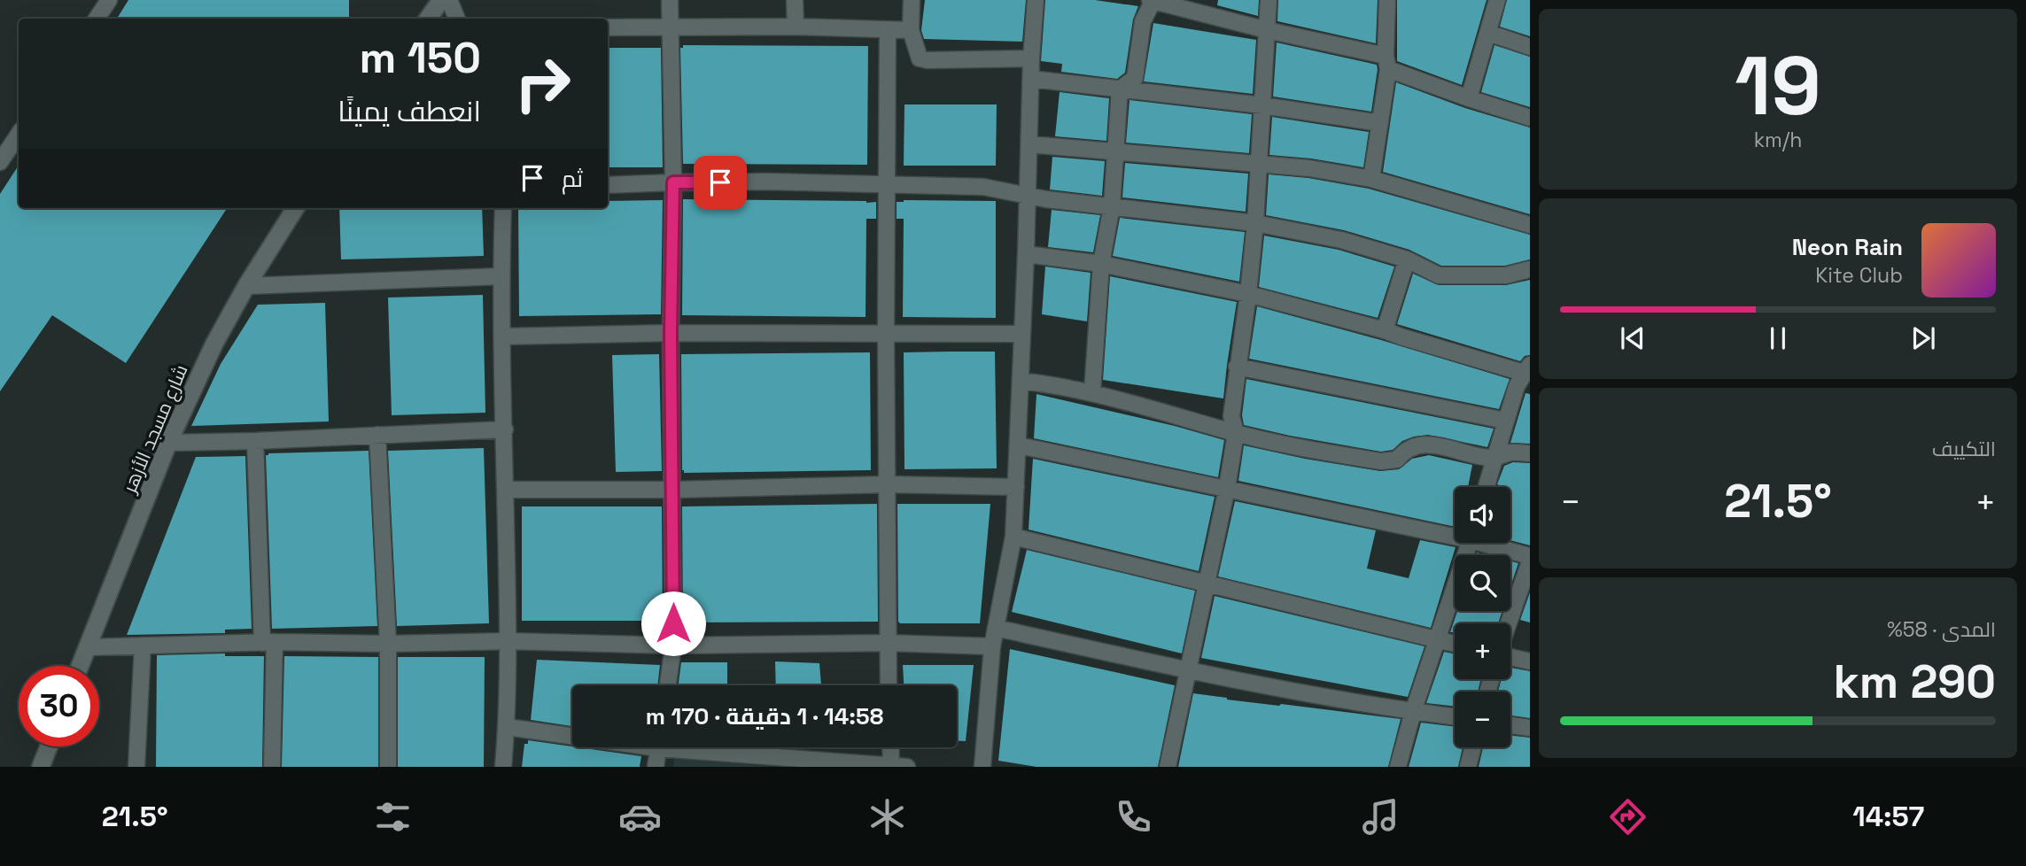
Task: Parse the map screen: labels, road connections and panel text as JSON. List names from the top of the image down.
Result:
{
  "streets": {
    "street": ["شارع مسجد الأزهر"]
  },
  "page": {
    "tile": [
      ["19", "km/h"],
      "التكييف",
      ["المدى · 58%", "290 km"]
    ],
    "turn": ["150 m", "انعطف يمينًا"],
    "then": "ثم",
    "song": ["Neon Rain", "Kite Club"],
    "heat": ["−", "21.5°", "+"],
    "map_buttons": ["+", "−"],
    "limit": "30",
    "trip": "14:58 · 1 دقيقة · 170 m",
    "tabs": ["14:57", "21.5°"]
  }
}
